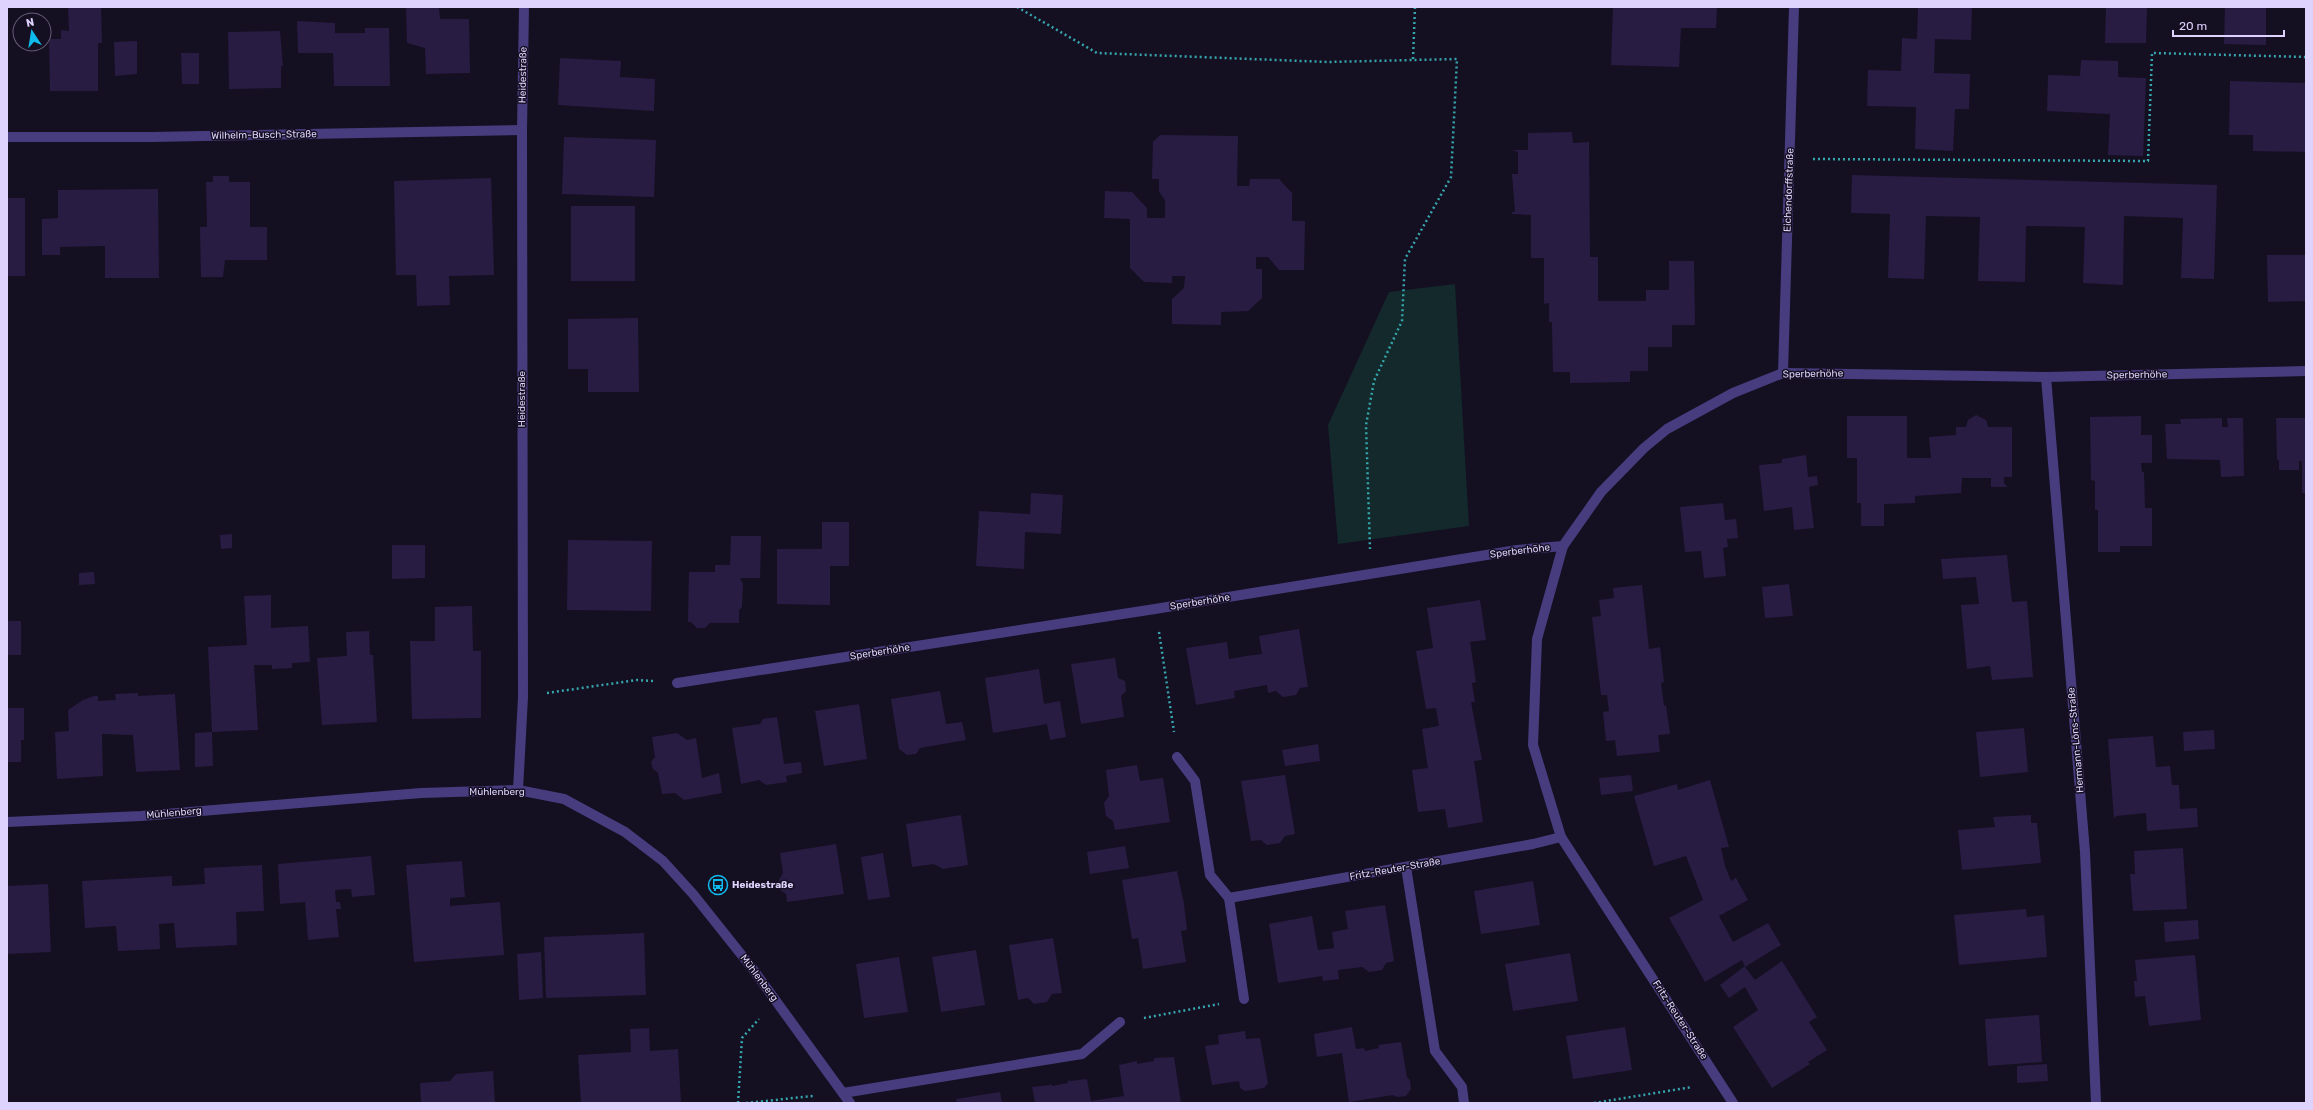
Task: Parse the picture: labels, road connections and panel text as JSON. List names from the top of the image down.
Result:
{
  "streets": {
    "street": [
      "Heidestraße",
      "Wilhelm-Busch-Straße",
      "Eichendorffstraße",
      "Sperberhöhe",
      "Hermann-Löns-Straße",
      "Mühlenberg",
      "Fritz-Reuter-Straße"
    ]
  },
  "crossings": [
    ["Heidestraße", "Wilhelm-Busch-Straße"],
    ["Heidestraße", "Mühlenberg"],
    ["Eichendorffstraße", "Sperberhöhe"],
    ["Sperberhöhe", "Hermann-Löns-Straße"],
    ["Sperberhöhe", "Fritz-Reuter-Straße"]
  ],
  "places": {
    "bus stop": ["Heidestraße"]
  },
  "scale_bar": "20 m",
  "north": "top"
}
